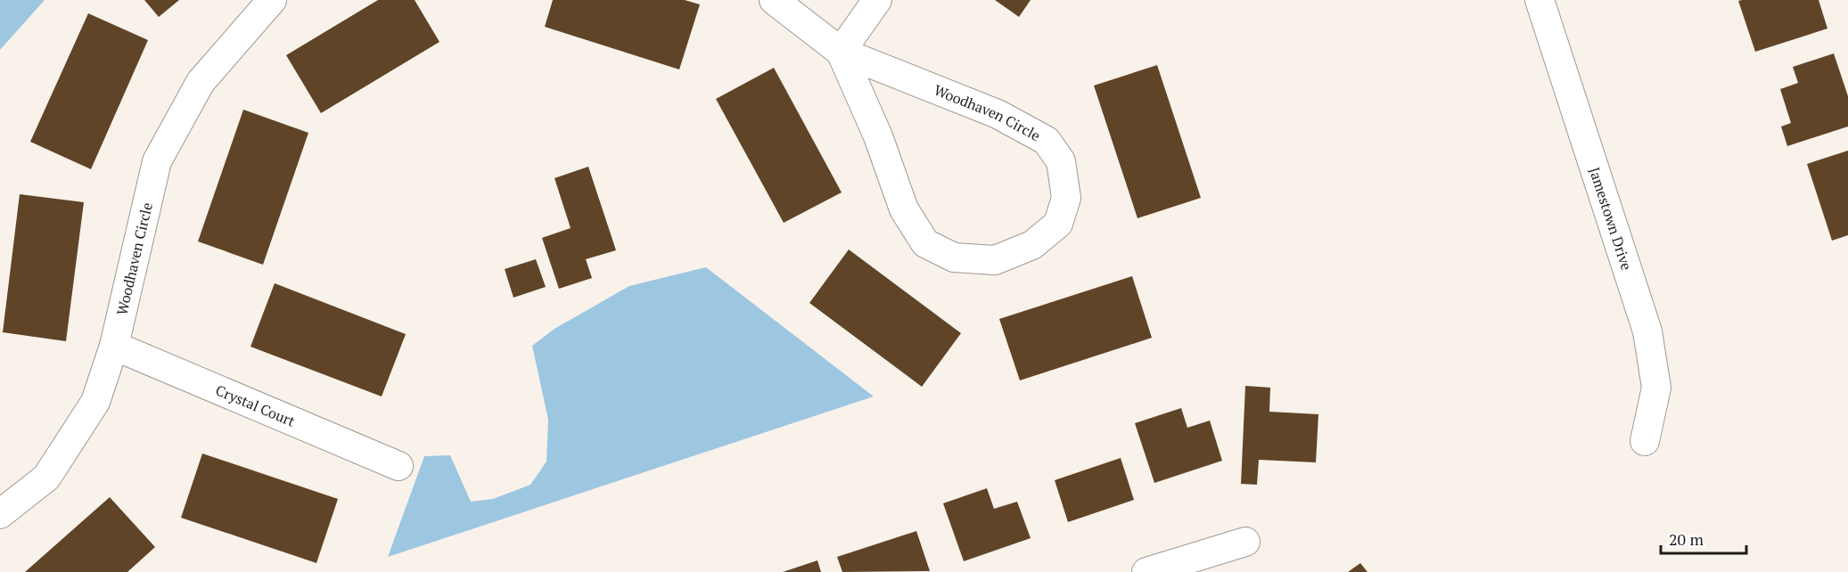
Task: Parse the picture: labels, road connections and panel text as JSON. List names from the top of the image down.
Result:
{
  "streets": {
    "street": ["Woodhaven Circle", "Jamestown Drive", "Crystal Court"]
  },
  "crossings": [
    ["Woodhaven Circle", "Crystal Court"]
  ],
  "scale_bar": "20 m"
}
